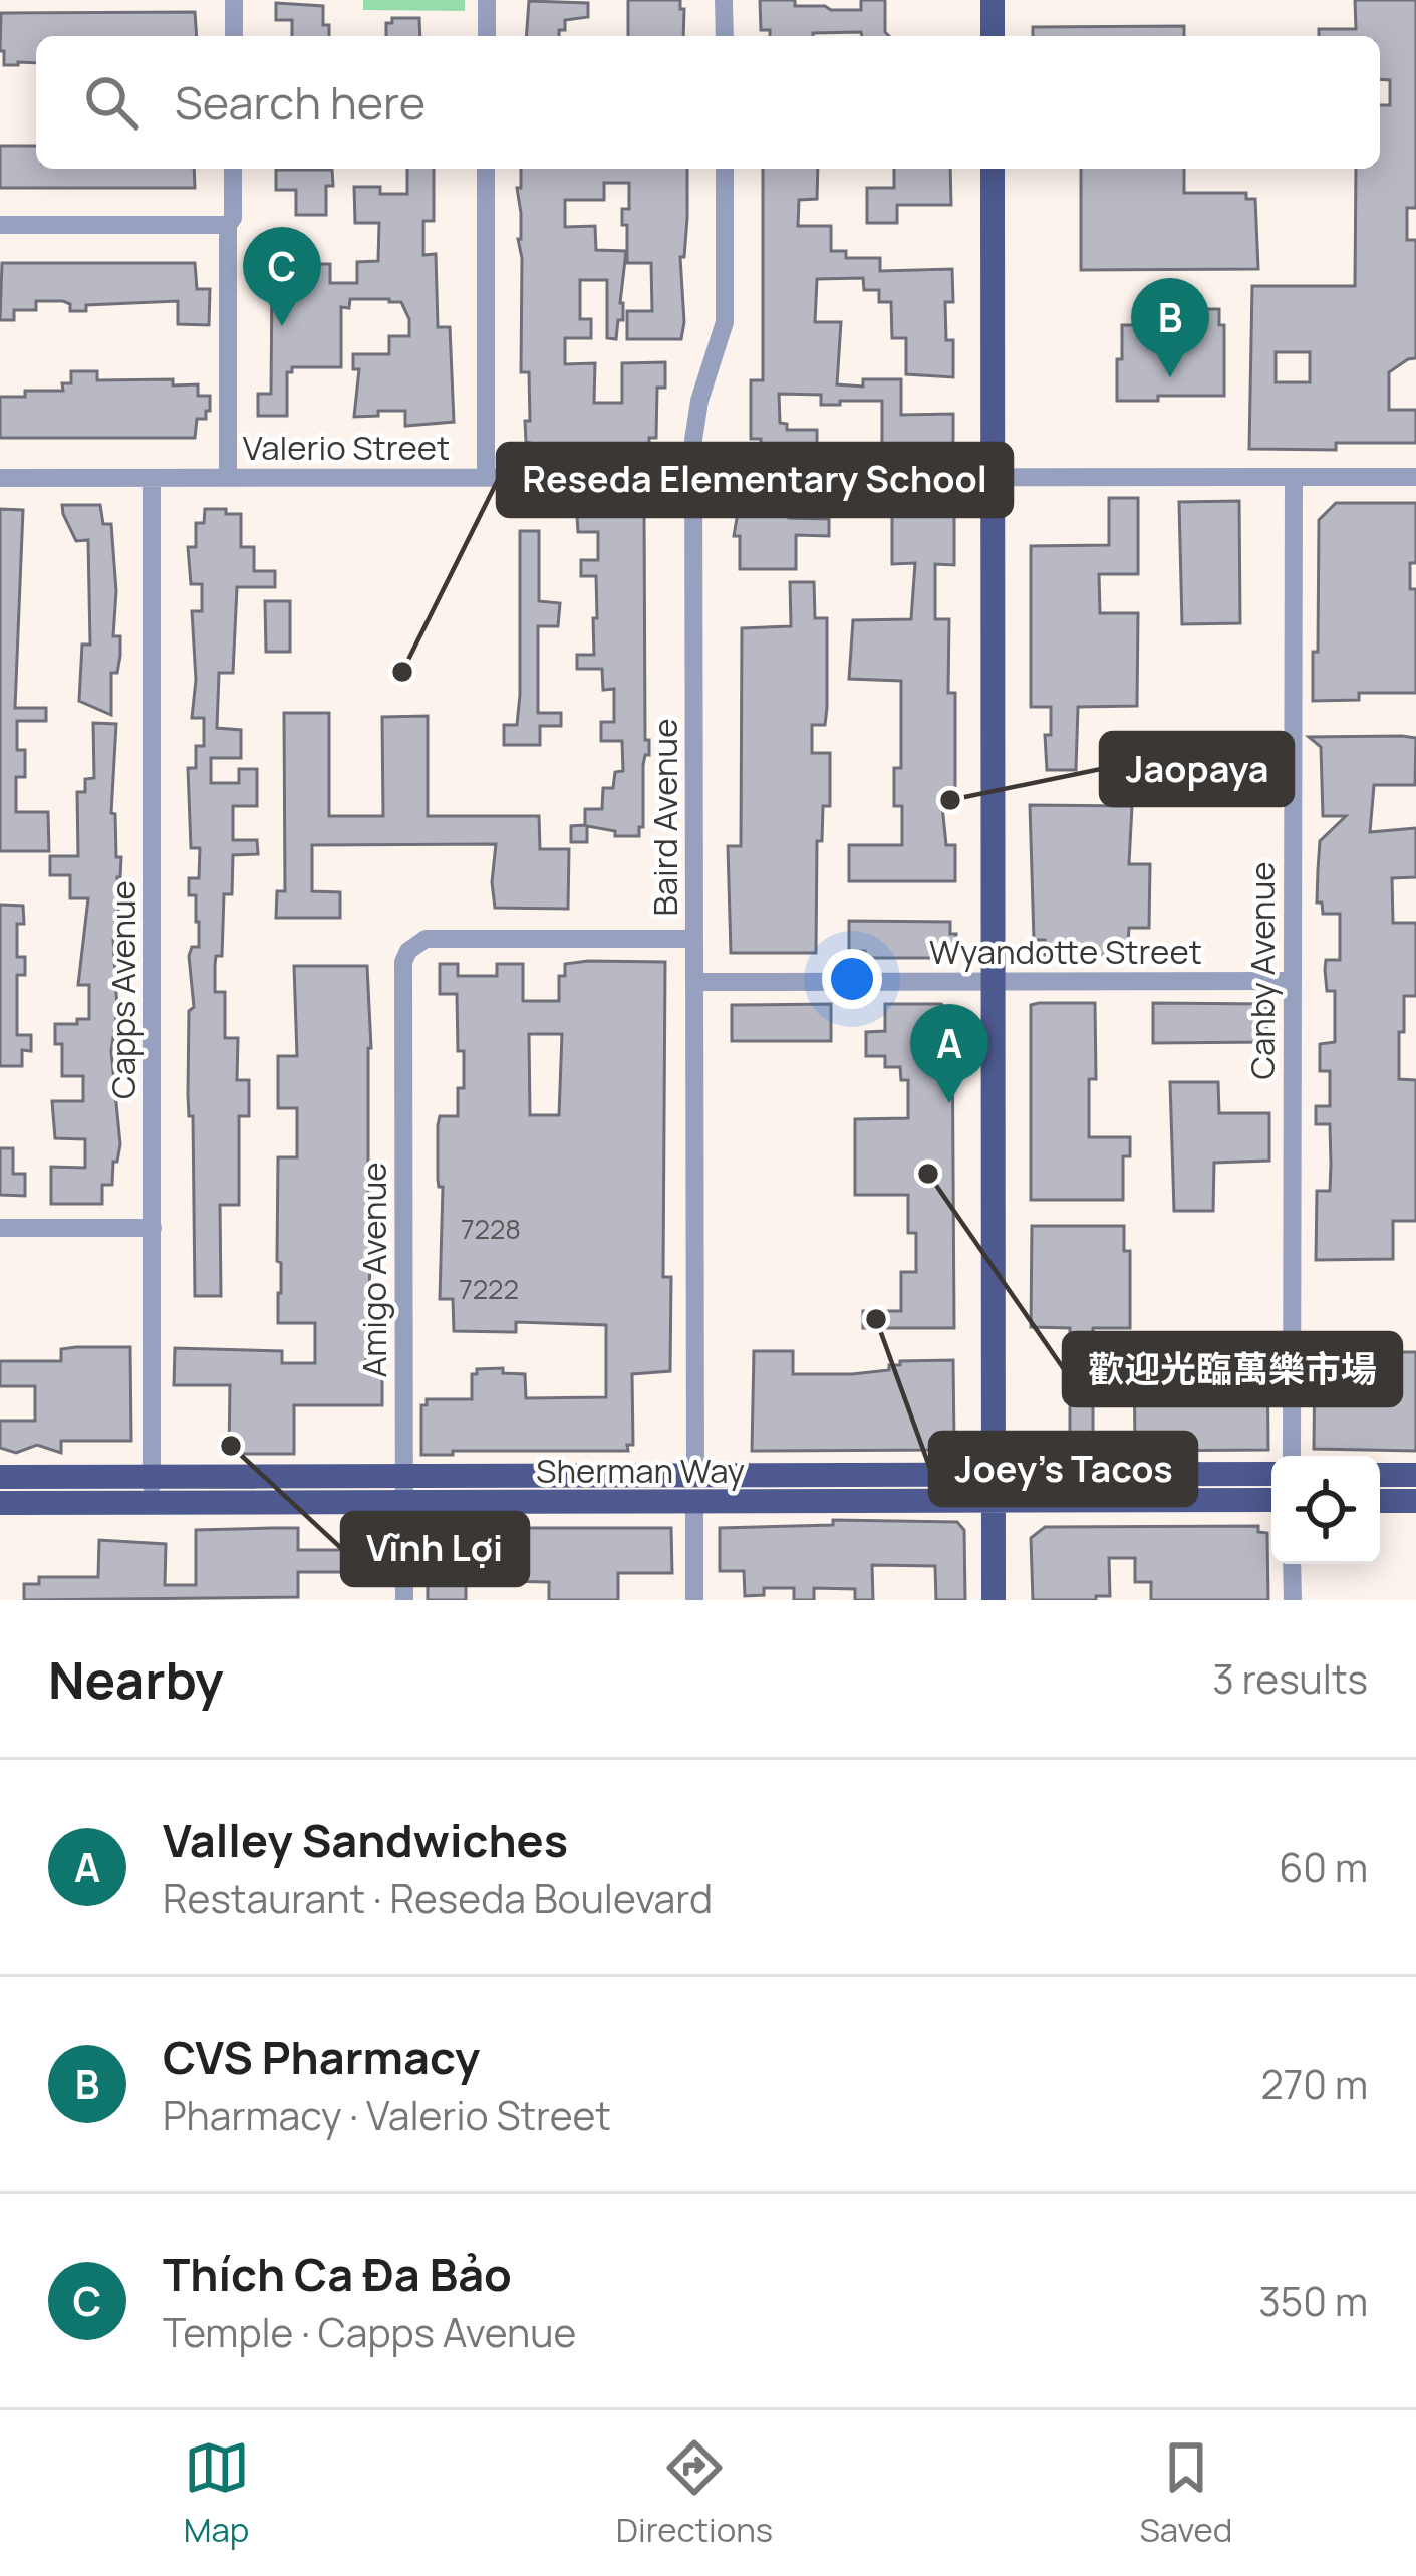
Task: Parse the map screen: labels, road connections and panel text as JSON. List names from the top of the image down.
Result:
{
  "streets": {
    "main road": ["Sherman Way"],
    "street": [
      "Valerio Street",
      "Baird Avenue",
      "Wyandotte Street",
      "Canby Avenue",
      "Capps Avenue",
      "Amigo Avenue"
    ]
  },
  "crossings": [
    ["Valerio Street", "Baird Avenue"],
    ["Valerio Street", "Canby Avenue"],
    ["Valerio Street", "Capps Avenue"],
    ["Baird Avenue", "Wyandotte Street"],
    ["Baird Avenue", "Amigo Avenue"],
    ["Baird Avenue", "Sherman Way"],
    ["Wyandotte Street", "Canby Avenue"],
    ["Capps Avenue", "Sherman Way"],
    ["Amigo Avenue", "Sherman Way"]
  ],
  "places": [
    "Reseda Elementary School",
    "Jaopaya",
    "歡迎光臨萬樂市場",
    "Joey's Tacos",
    "Vĩnh Lợi"
  ],
  "house_numbers": ["7228", "7222"],
  "page": {
    "search": "Search here",
    "pins": ["C", "B", "A"],
    "heading": ["Nearby", "3 results"],
    "list": [
      {
        "mark": "A",
        "name": "Valley Sandwiches",
        "note": "Restaurant · Reseda Boulevard",
        "value": "60 m"
      },
      {
        "mark": "B",
        "name": "CVS Pharmacy",
        "note": "Pharmacy · Valerio Street",
        "value": "270 m"
      },
      {
        "mark": "C",
        "name": "Thích Ca Đa Bảo",
        "note": "Temple · Capps Avenue",
        "value": "350 m"
      }
    ],
    "nav": ["Map", "Directions", "Saved"]
  }
}
